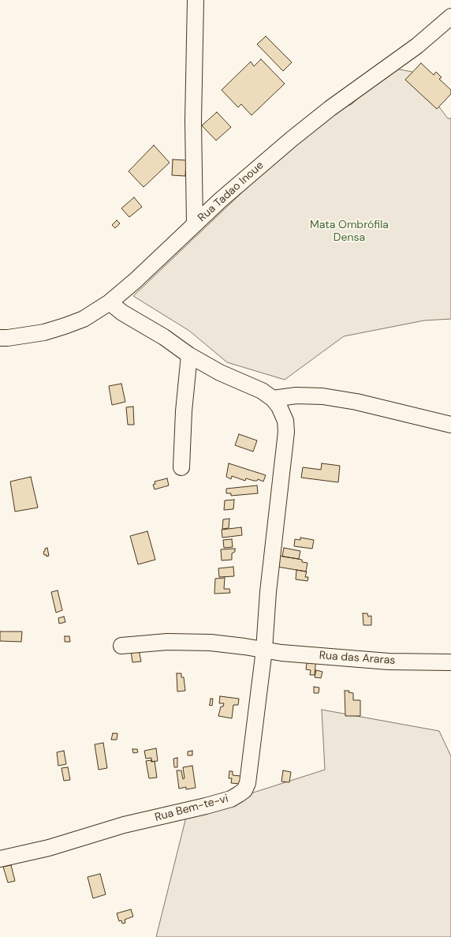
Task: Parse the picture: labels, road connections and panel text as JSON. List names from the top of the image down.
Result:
{
  "streets": {
    "street": ["Rua Tadao Inoue", "Rua das Araras", "Rua Bem-te-vi"]
  },
  "crossings": [
    ["Rua das Araras", "Rua Bem-te-vi"]
  ],
  "parks": ["Mata Ombrófila Densa"]
}
